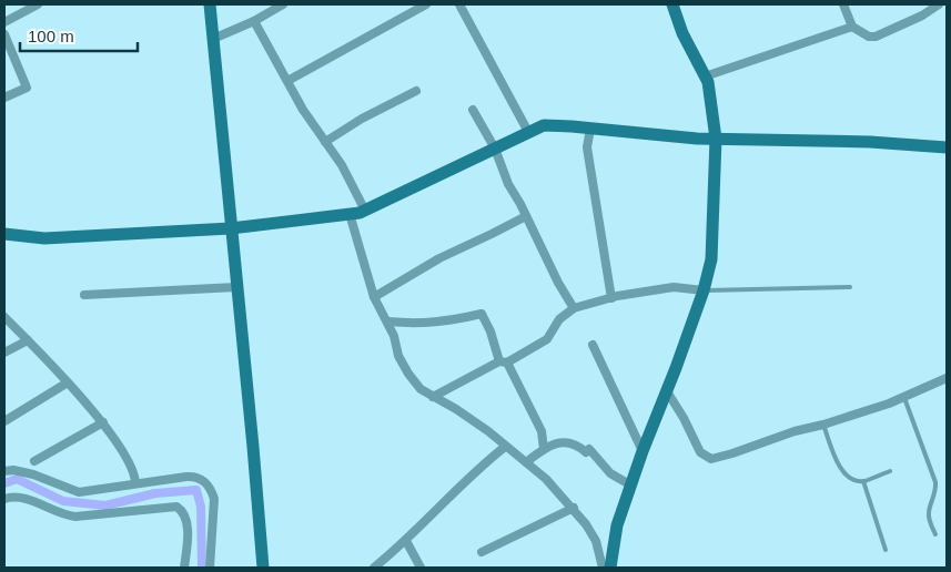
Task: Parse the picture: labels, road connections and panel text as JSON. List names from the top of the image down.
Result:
{
  "scale_bar": "100 m"
}
